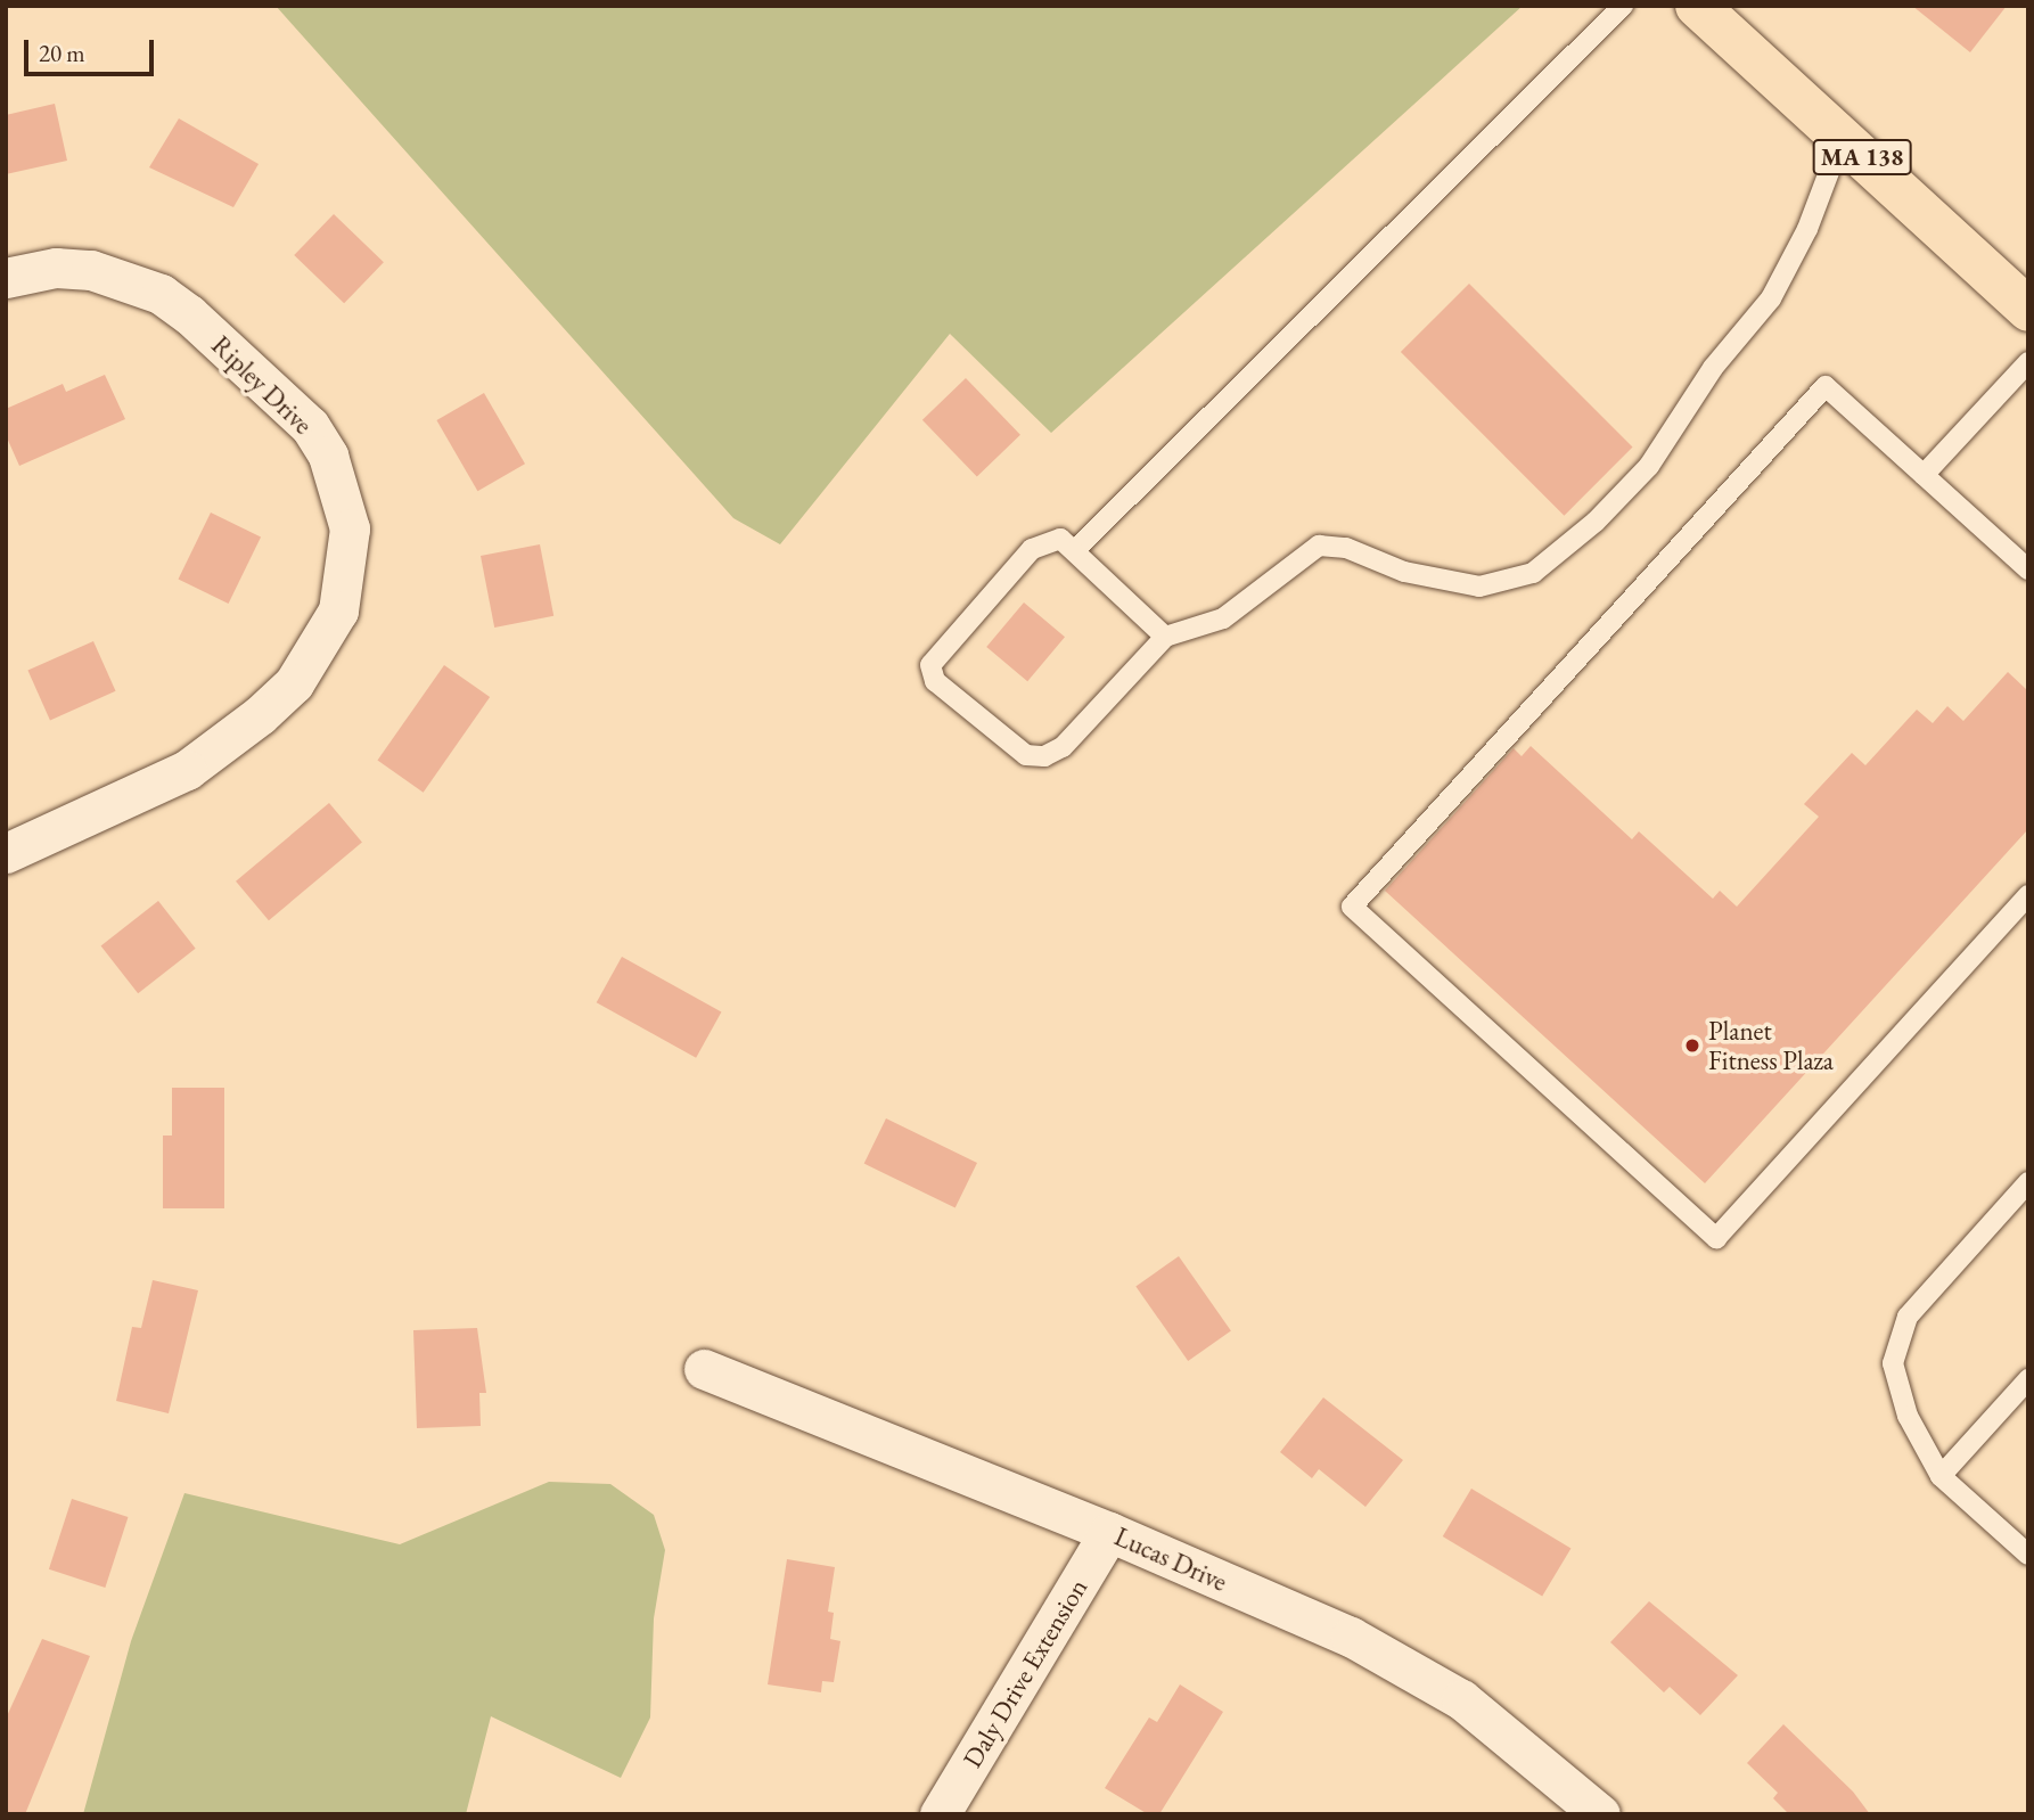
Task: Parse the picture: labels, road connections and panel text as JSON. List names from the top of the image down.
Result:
{
  "streets": {
    "main road": ["MA 138"],
    "street": ["Ripley Drive", "Lucas Drive", "Daly Drive Extension"]
  },
  "crossings": [
    ["Lucas Drive", "Daly Drive Extension"]
  ],
  "places": ["Planet Fitness Plaza"],
  "scale_bar": "20 m"
}
